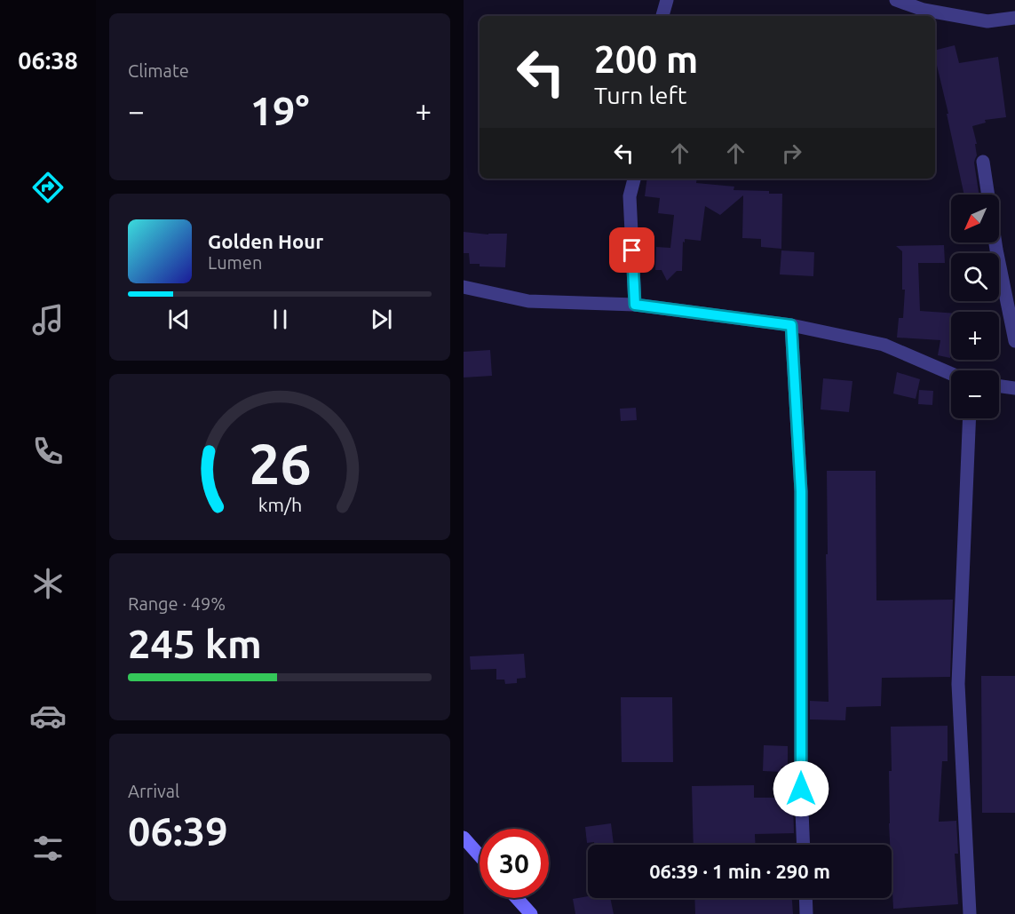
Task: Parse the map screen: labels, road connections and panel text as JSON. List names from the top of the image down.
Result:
{
  "north": "bottom left",
  "page": {
    "tabs": "06:38",
    "tile": [
      "Climate",
      ["Range · 49%", "245 km"],
      ["Arrival", "06:39"]
    ],
    "turn": ["200 m", "Turn left"],
    "heat": ["−", "19°", "+"],
    "map_buttons": ["+", "−"],
    "song": ["Golden Hour", "Lumen"],
    "limit": "30",
    "trip": "06:39 · 1 min · 290 m",
    "gauge": ["26", "km/h"]
  }
}
